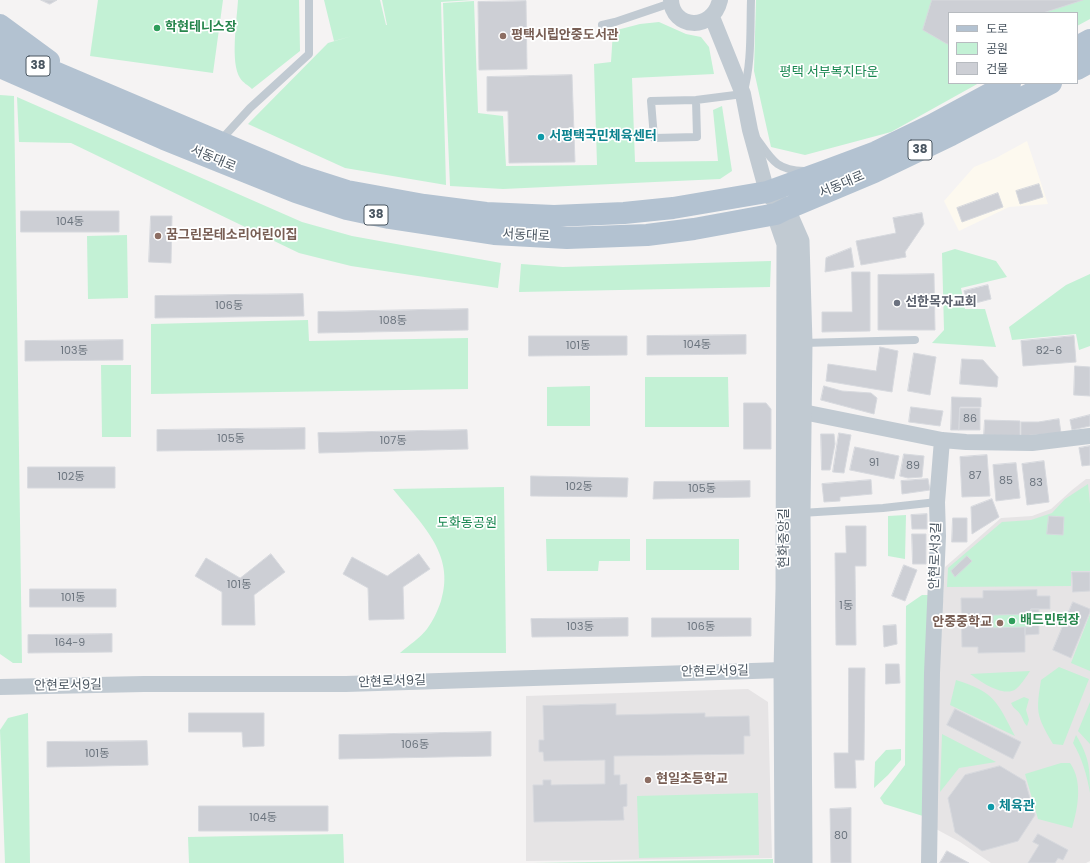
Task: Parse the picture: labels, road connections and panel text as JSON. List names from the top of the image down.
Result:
{
  "streets": {
    "main road": ["38", "서동대로"],
    "street": ["현화중앙길", "안현로서3길", "안현로서9길"]
  },
  "crossings": [
    ["서동대로", "현화중앙길"],
    ["현화중앙길", "안현로서9길"]
  ],
  "parks": ["평택 서부복지타운", "도화동공원"],
  "places": [
    "학현테니스장",
    "평택시립안중도서관",
    "서평택국민체육센터",
    "꿈그린몬테소리어린이집",
    "선한목자교회",
    "배드민턴장",
    "안중중학교",
    "현일초등학교",
    "체육관"
  ],
  "house_numbers": [
    "104동",
    "106동",
    "108동",
    "104동",
    "101동",
    "103동",
    "82-6",
    "86",
    "105동",
    "107동",
    "91",
    "89",
    "87",
    "102동",
    "85",
    "83",
    "102동",
    "105동",
    "101동",
    "101동",
    "1동",
    "103동",
    "106동",
    "164-9",
    "106동",
    "101동",
    "104동",
    "80"
  ],
  "legend": ["도로", "공원", "건물"]
}
